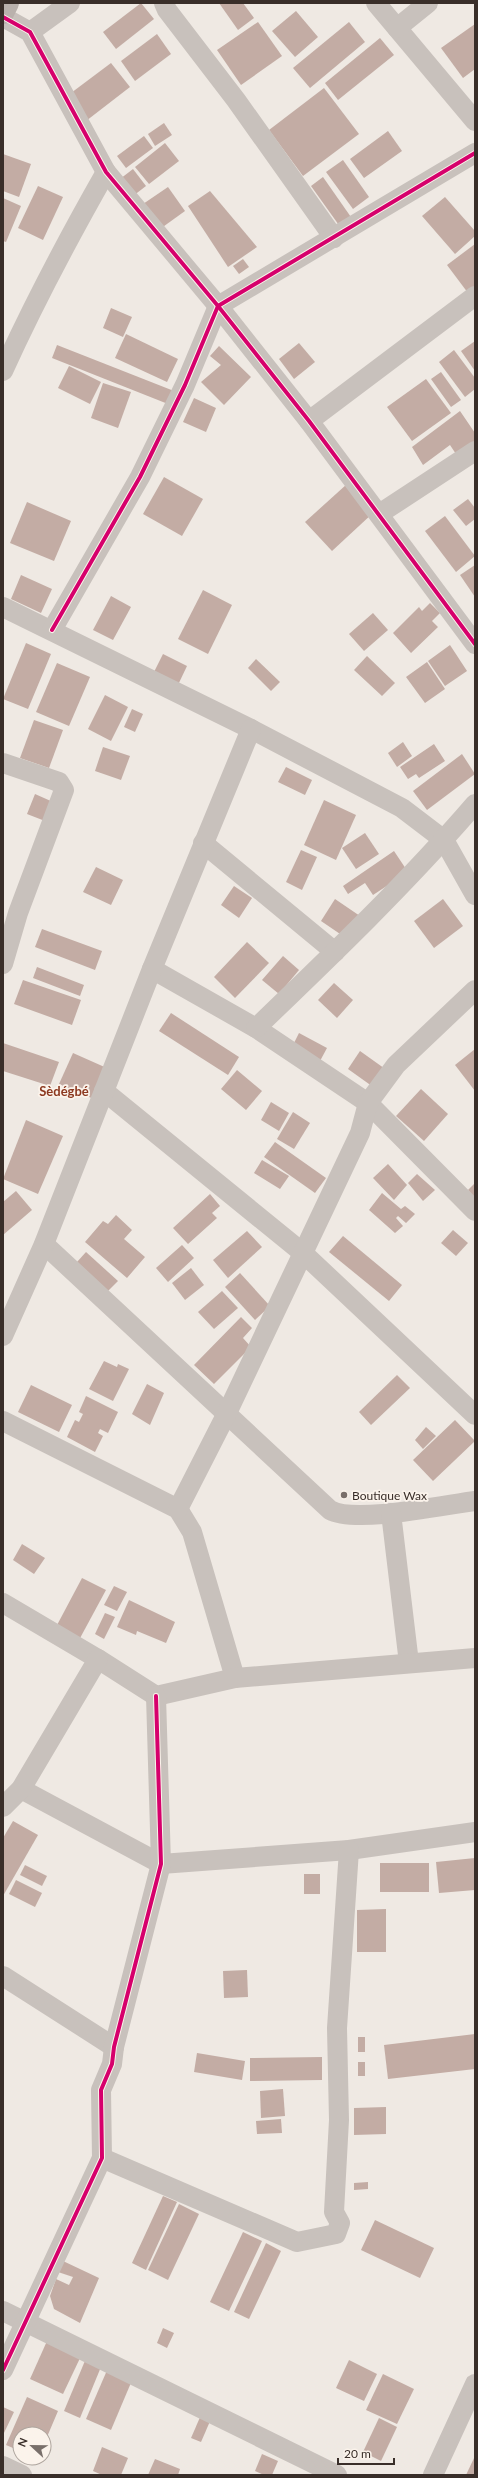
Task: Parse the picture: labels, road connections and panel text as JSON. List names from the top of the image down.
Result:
{
  "districts": ["Sèdégbé"],
  "places": ["Boutique Wax"],
  "scale_bar": "20 m",
  "north": "left"
}
